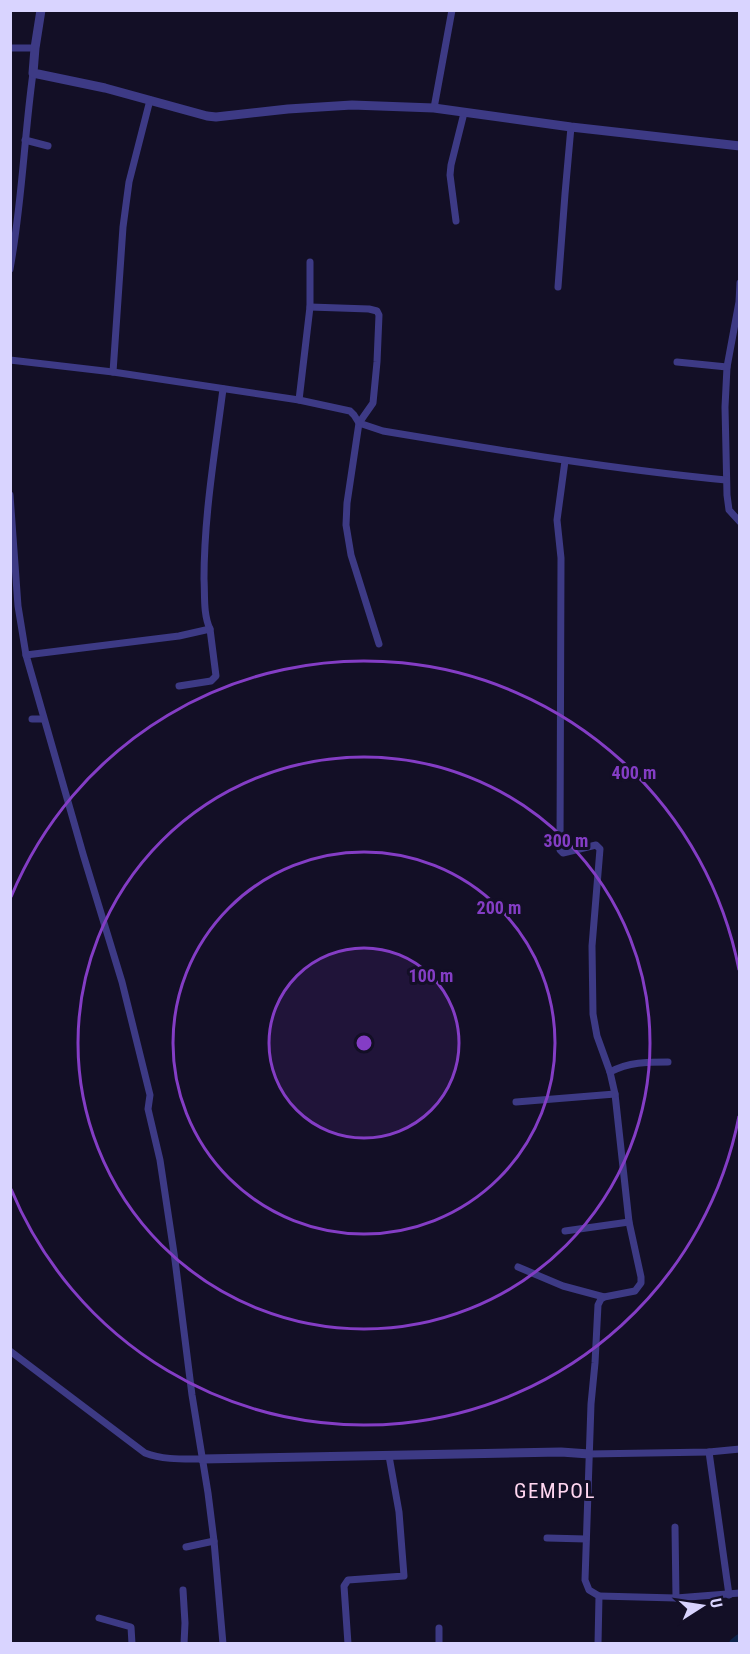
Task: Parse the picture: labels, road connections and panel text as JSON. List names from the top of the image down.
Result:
{
  "districts": ["GEMPOL"],
  "north": "right",
  "rings": [
    "400 m",
    "300 m",
    "200 m",
    "100 m"
  ]
}
